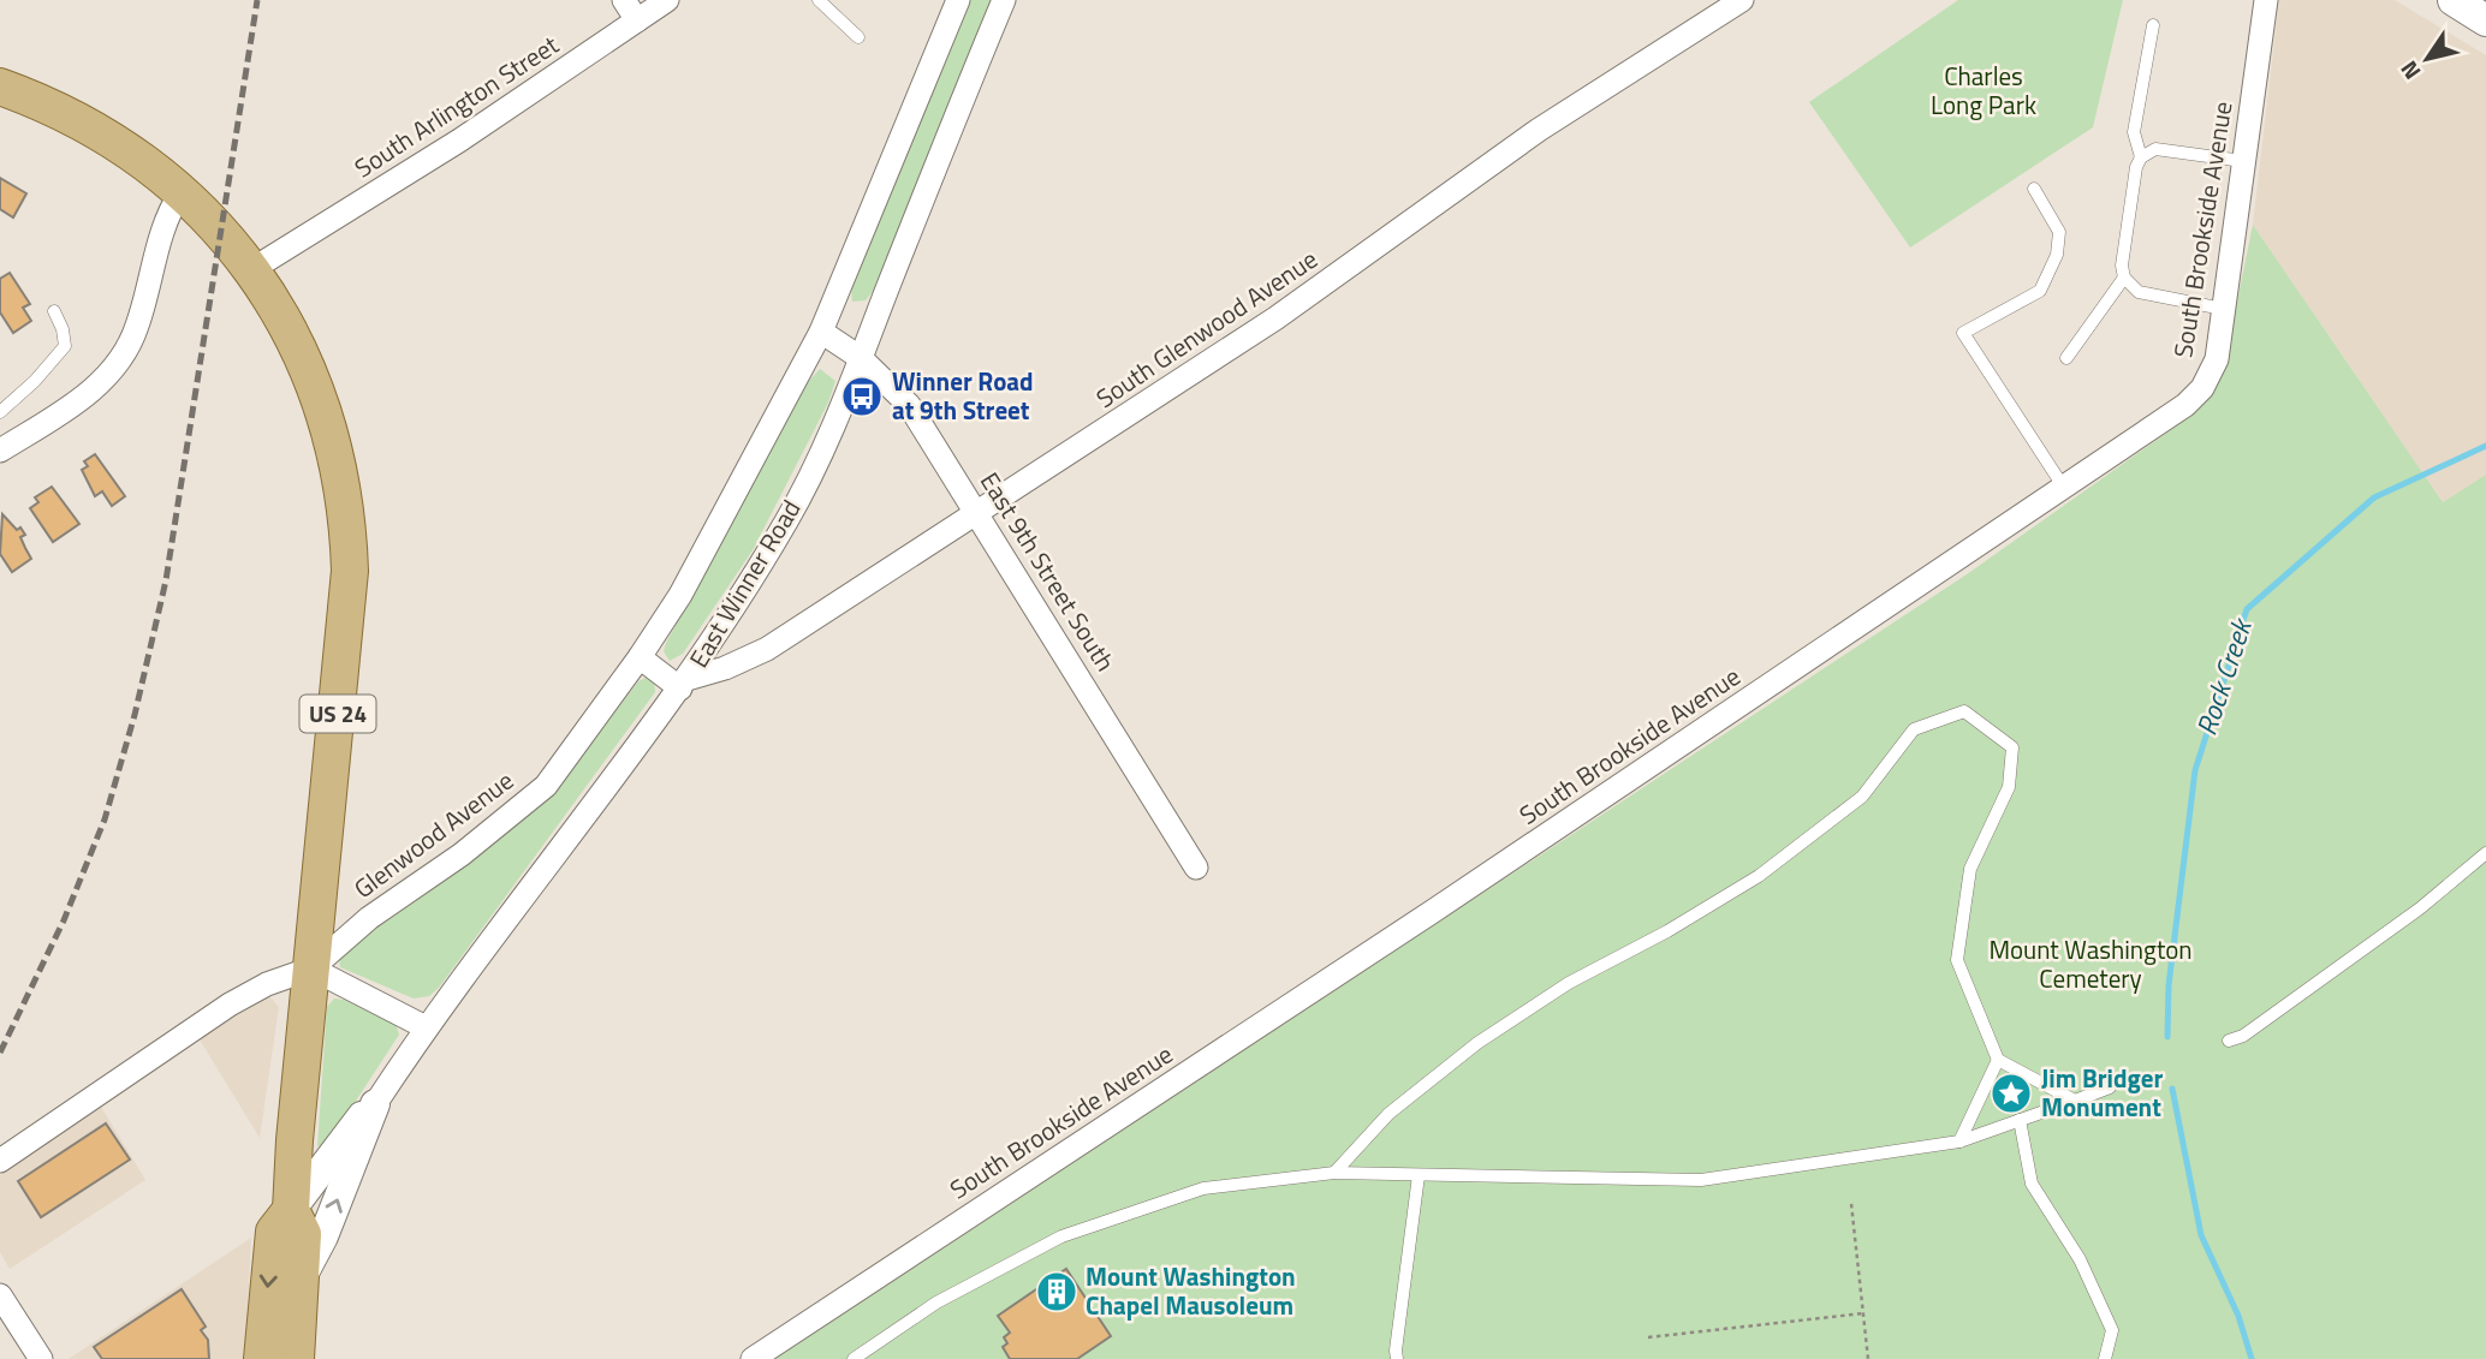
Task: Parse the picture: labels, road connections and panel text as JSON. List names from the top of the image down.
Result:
{
  "streets": {
    "main road": ["East Winner Road", "US 24"],
    "street": [
      "South Arlington Street",
      "South Brookside Avenue",
      "South Glenwood Avenue",
      "East 9th Street South",
      "Glenwood Avenue"
    ]
  },
  "crossings": [
    ["South Arlington Street", "US 24"],
    ["South Glenwood Avenue", "East 9th Street South"],
    ["South Glenwood Avenue", "East Winner Road"],
    ["East 9th Street South", "East Winner Road"],
    ["East Winner Road", "US 24"],
    ["East Winner Road", "Glenwood Avenue"],
    ["US 24", "Glenwood Avenue"]
  ],
  "water": ["Rock Creek"],
  "parks": ["Charles Long Park", "Mount Washington Cemetery"],
  "places": {
    "bus stop": ["Winner Road at 9th Street"],
    "place": ["Jim Bridger Monument"],
    "building": ["Mount Washington Chapel Mausoleum"]
  },
  "north": "bottom left"
}
